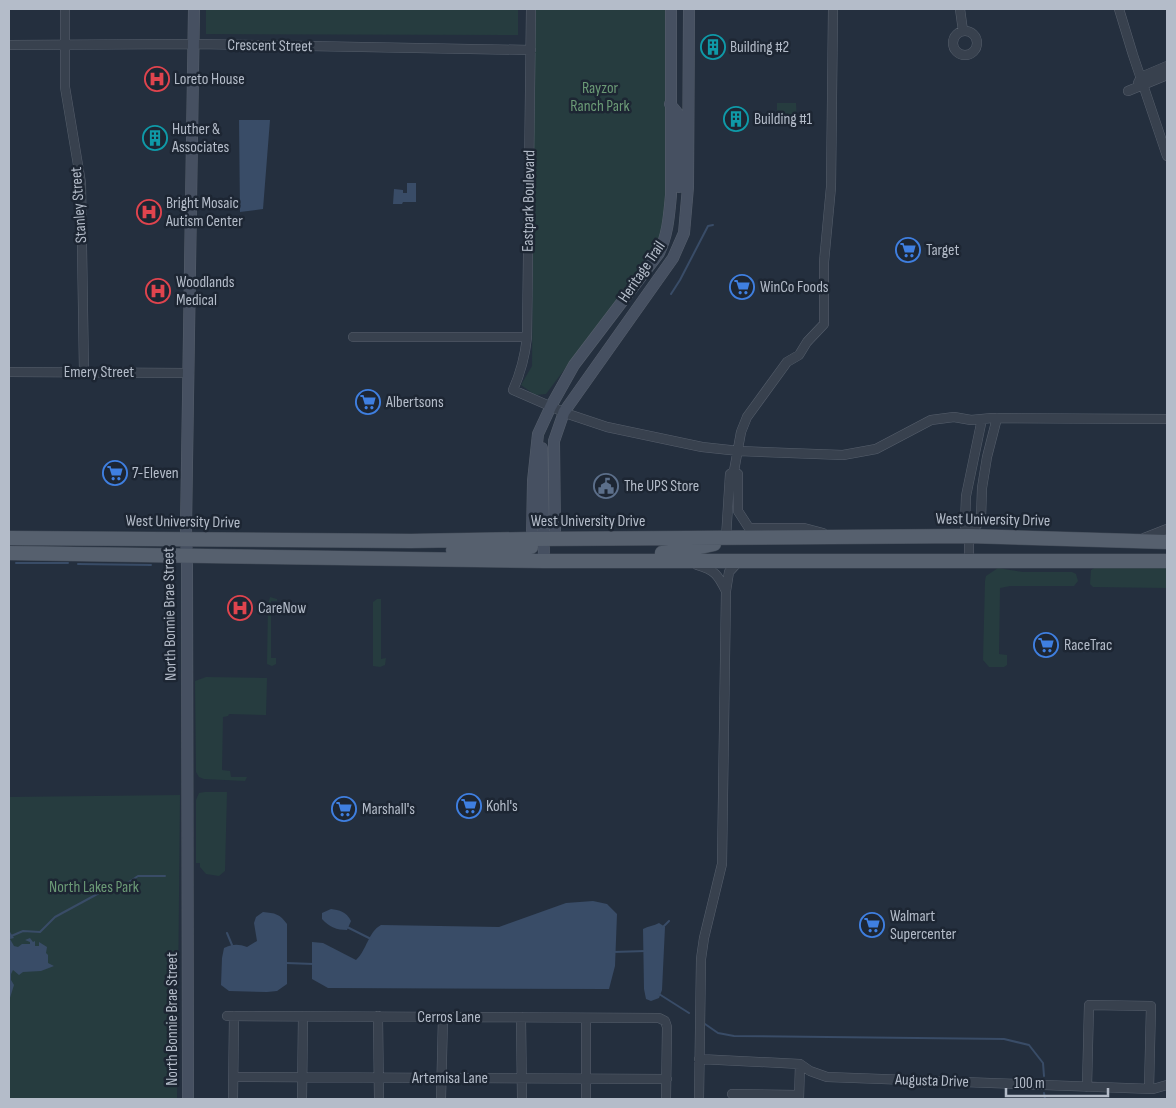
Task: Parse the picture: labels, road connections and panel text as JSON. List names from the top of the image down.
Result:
{
  "streets": {
    "main road": ["West University Drive"],
    "street": [
      "Crescent Street",
      "Eastpark Boulevard",
      "Stanley Street",
      "Heritage Trail",
      "Emery Street",
      "North Bonnie Brae Street",
      "Cerros Lane",
      "Artemisa Lane",
      "Augusta Drive"
    ]
  },
  "crossings": [
    ["Crescent Street", "Eastpark Boulevard"],
    ["Crescent Street", "Stanley Street"],
    ["Crescent Street", "North Bonnie Brae Street"],
    ["Eastpark Boulevard", "Heritage Trail"],
    ["Stanley Street", "Emery Street"],
    ["Heritage Trail", "West University Drive"],
    ["Emery Street", "North Bonnie Brae Street"],
    ["West University Drive", "North Bonnie Brae Street"],
    ["Cerros Lane", "Artemisa Lane"]
  ],
  "parks": ["Rayzor Ranch Park", "North Lakes Park"],
  "places": {
    "building": ["Building #2", "Building #1", "Huther & Associates"],
    "hospital": [
      "Loreto House",
      "Bright Mosaic Autism Center",
      "Woodlands Medical",
      "CareNow"
    ],
    "supermarket": [
      "Target",
      "WinCo Foods",
      "Albertsons",
      "7-Eleven",
      "RaceTrac",
      "Kohl's",
      "Marshall's",
      "Walmart Supercenter"
    ],
    "public building": ["The UPS Store"]
  },
  "scale_bar": "100 m"
}
